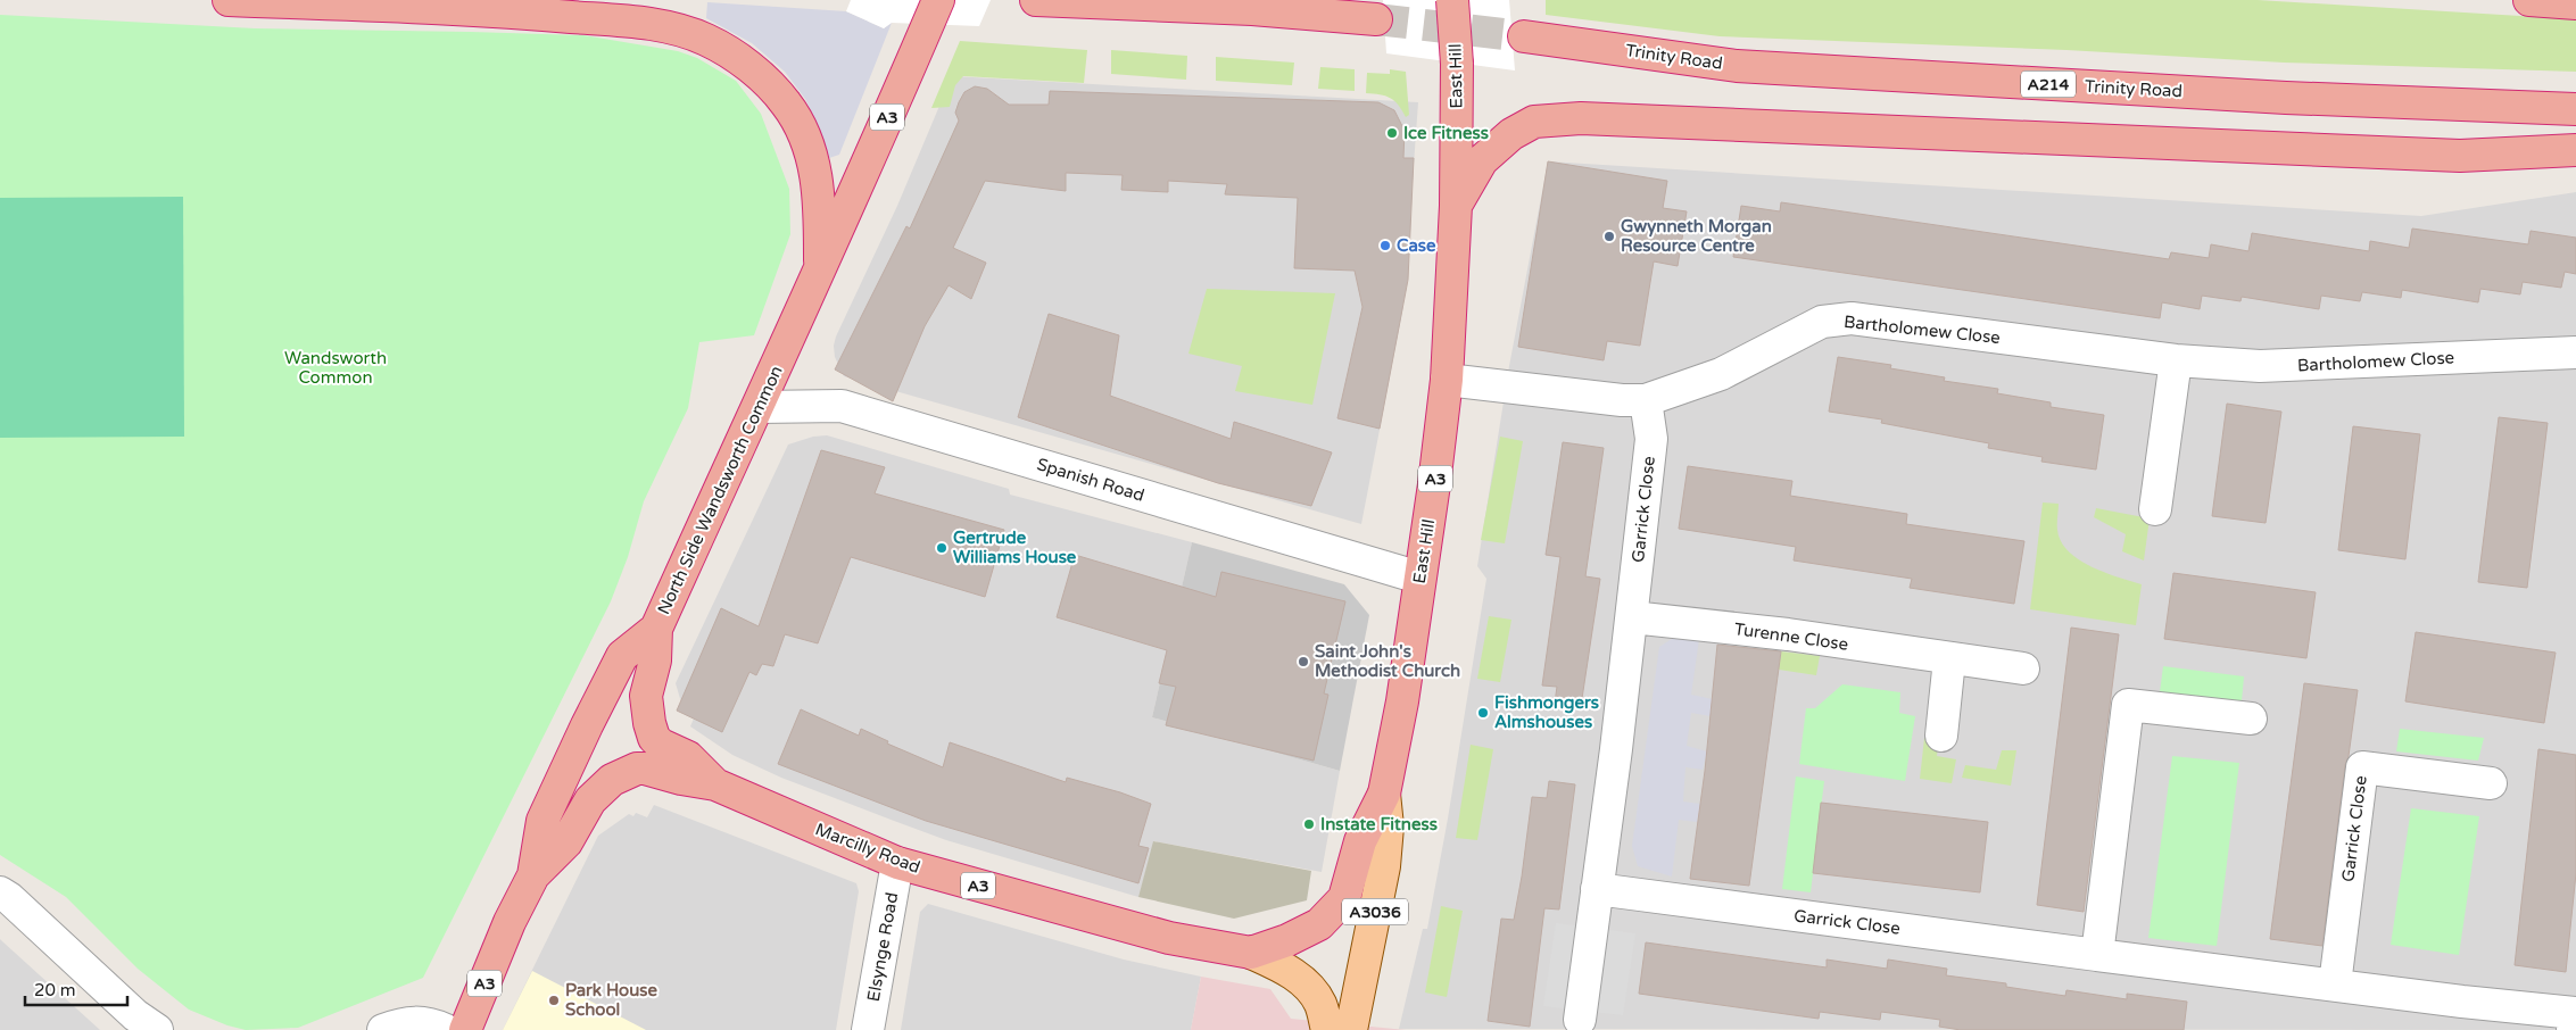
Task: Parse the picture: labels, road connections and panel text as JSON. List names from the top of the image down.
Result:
{
  "streets": {
    "highway": [
      "Trinity Road",
      "East Hill",
      "A214",
      "A3",
      "North Side Wandsworth Common",
      "Marcilly Road"
    ],
    "main road": ["A3036"],
    "street": [
      "Bartholomew Close",
      "Spanish Road",
      "Garrick Close",
      "Turenne Close",
      "Elsynge Road"
    ]
  },
  "crossings": [
    ["East Hill", "Bartholomew Close"],
    ["East Hill", "Spanish Road"],
    ["East Hill", "Marcilly Road"],
    ["A3", "North Side Wandsworth Common"],
    ["A3", "Marcilly Road"],
    ["Bartholomew Close", "Garrick Close"],
    ["Spanish Road", "North Side Wandsworth Common"],
    ["North Side Wandsworth Common", "Marcilly Road"],
    ["Garrick Close", "Turenne Close"],
    ["Marcilly Road", "Elsynge Road"]
  ],
  "parks": ["Wandsworth Common"],
  "places": [
    "Ice Fitness",
    "Gwynneth Morgan Resource Centre",
    "Case",
    "Gertrude Williams House",
    "Saint John's Methodist Church",
    "Fishmongers Almshouses",
    "Instate Fitness",
    "Park House School"
  ],
  "scale_bar": "20 m"
}
